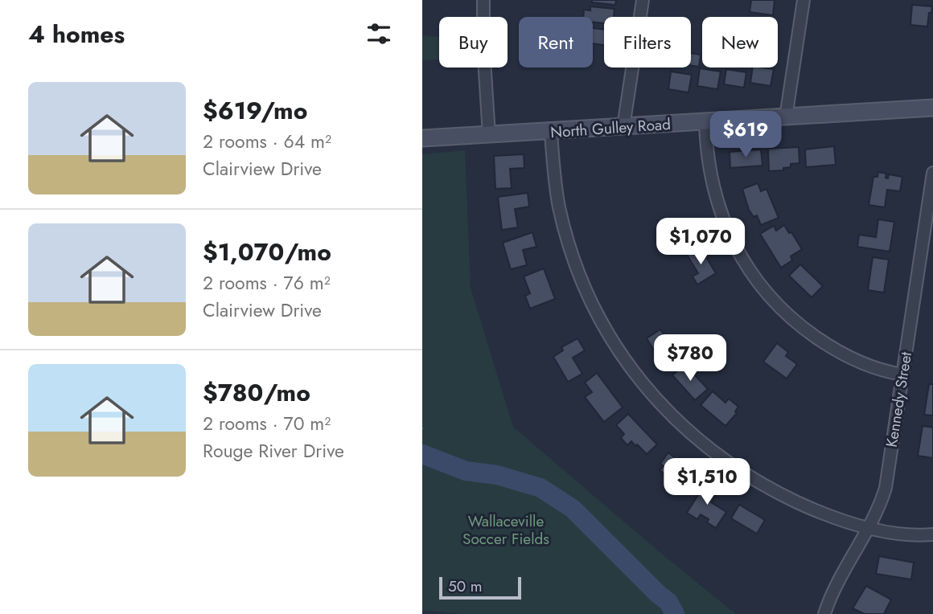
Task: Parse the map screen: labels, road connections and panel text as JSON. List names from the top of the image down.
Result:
{
  "streets": {
    "street": ["North Gulley Road", "Kennedy Street"]
  },
  "parks": ["Wallaceville Soccer Fields"],
  "scale_bar": "50 m",
  "page": {
    "heading": "4 homes",
    "chip": [
      "Buy",
      "Rent",
      "Filters",
      "New"
    ],
    "list": [
      {
        "name": "$619/mo",
        "note": "2 rooms · 64 m² · Clairview Drive"
      },
      {
        "name": "$1,070/mo",
        "note": "2 rooms · 76 m² · Clairview Drive"
      },
      {
        "name": "$780/mo",
        "note": "2 rooms · 70 m² · Rouge River Drive"
      }
    ],
    "price": [
      "$619",
      "$1,070",
      "$780",
      "$1,510"
    ],
    "scale": "50 m"
  }
}
